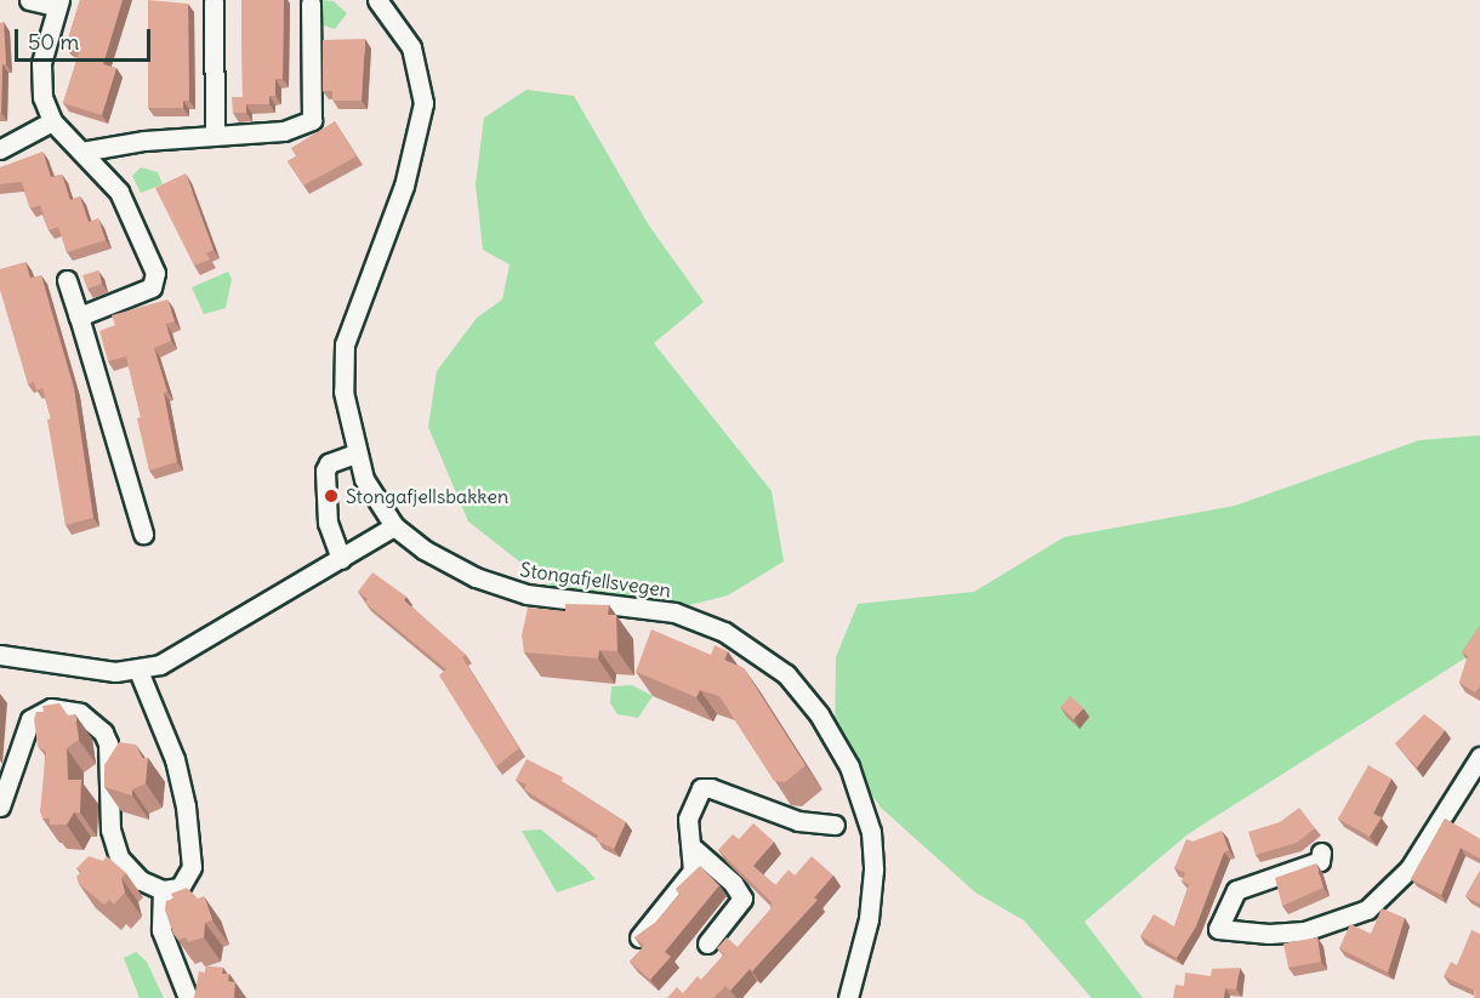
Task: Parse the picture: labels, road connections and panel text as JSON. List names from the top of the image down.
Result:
{
  "streets": {
    "street": ["Stongafjellsvegen"]
  },
  "places": ["Stongafjellsbakken"],
  "scale_bar": "50 m"
}
